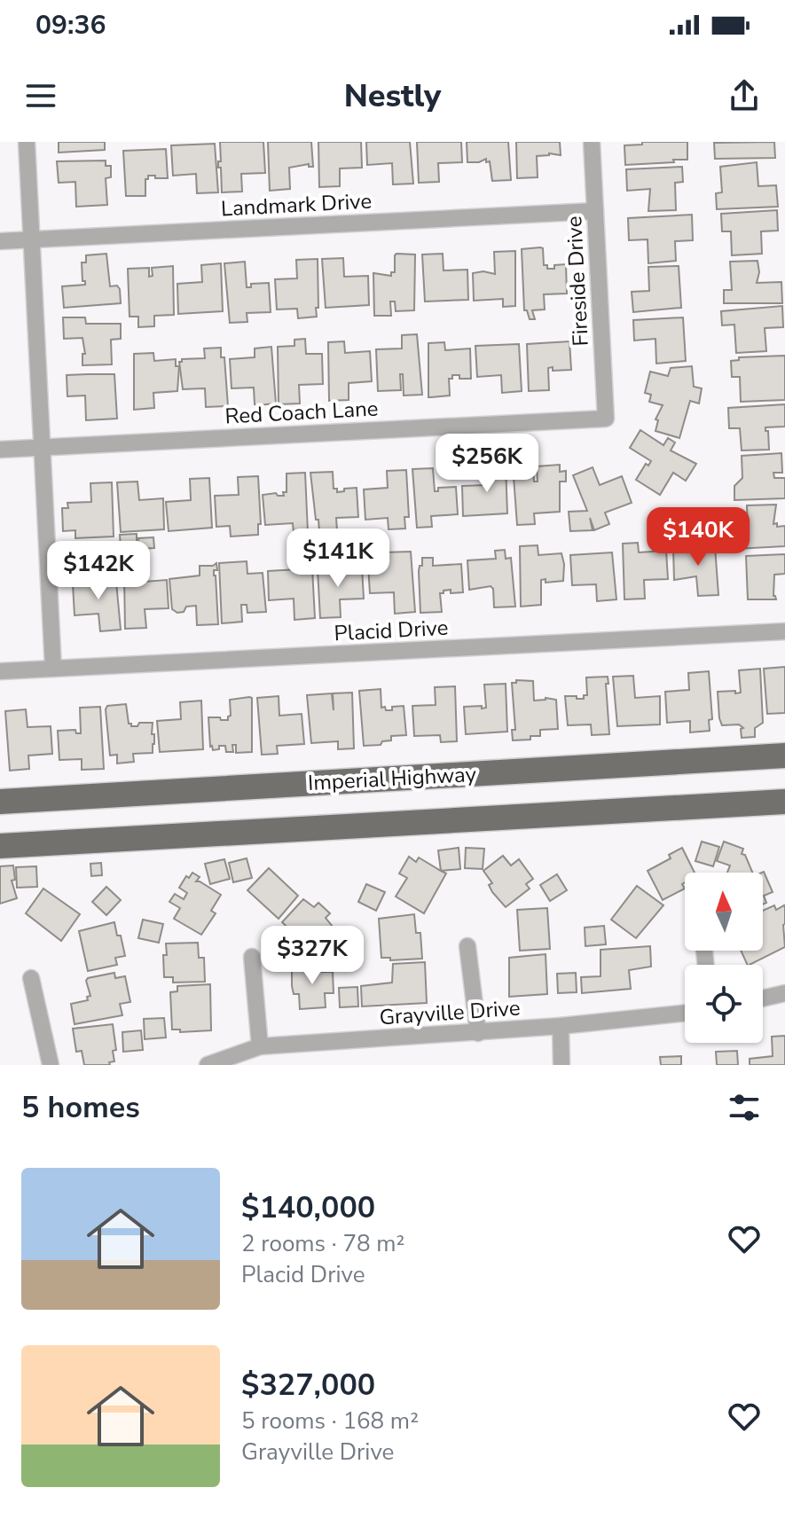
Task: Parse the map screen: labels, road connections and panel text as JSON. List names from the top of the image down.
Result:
{
  "streets": {
    "main road": ["Imperial Highway"],
    "street": [
      "Landmark Drive",
      "Fireside Drive",
      "Red Coach Lane",
      "Placid Drive",
      "Grayville Drive"
    ]
  },
  "crossings": [
    ["Landmark Drive", "Fireside Drive"],
    ["Fireside Drive", "Red Coach Lane"]
  ],
  "north": "top",
  "page": {
    "status": "09:36",
    "header": "Nestly",
    "price": [
      "$256K",
      "$140K",
      "$141K",
      "$142K",
      "$327K"
    ],
    "heading": "5 homes",
    "list": [
      {
        "name": "$140,000",
        "note": "2 rooms · 78 m² · Placid Drive"
      },
      {
        "name": "$327,000",
        "note": "5 rooms · 168 m² · Grayville Drive"
      }
    ]
  }
}
